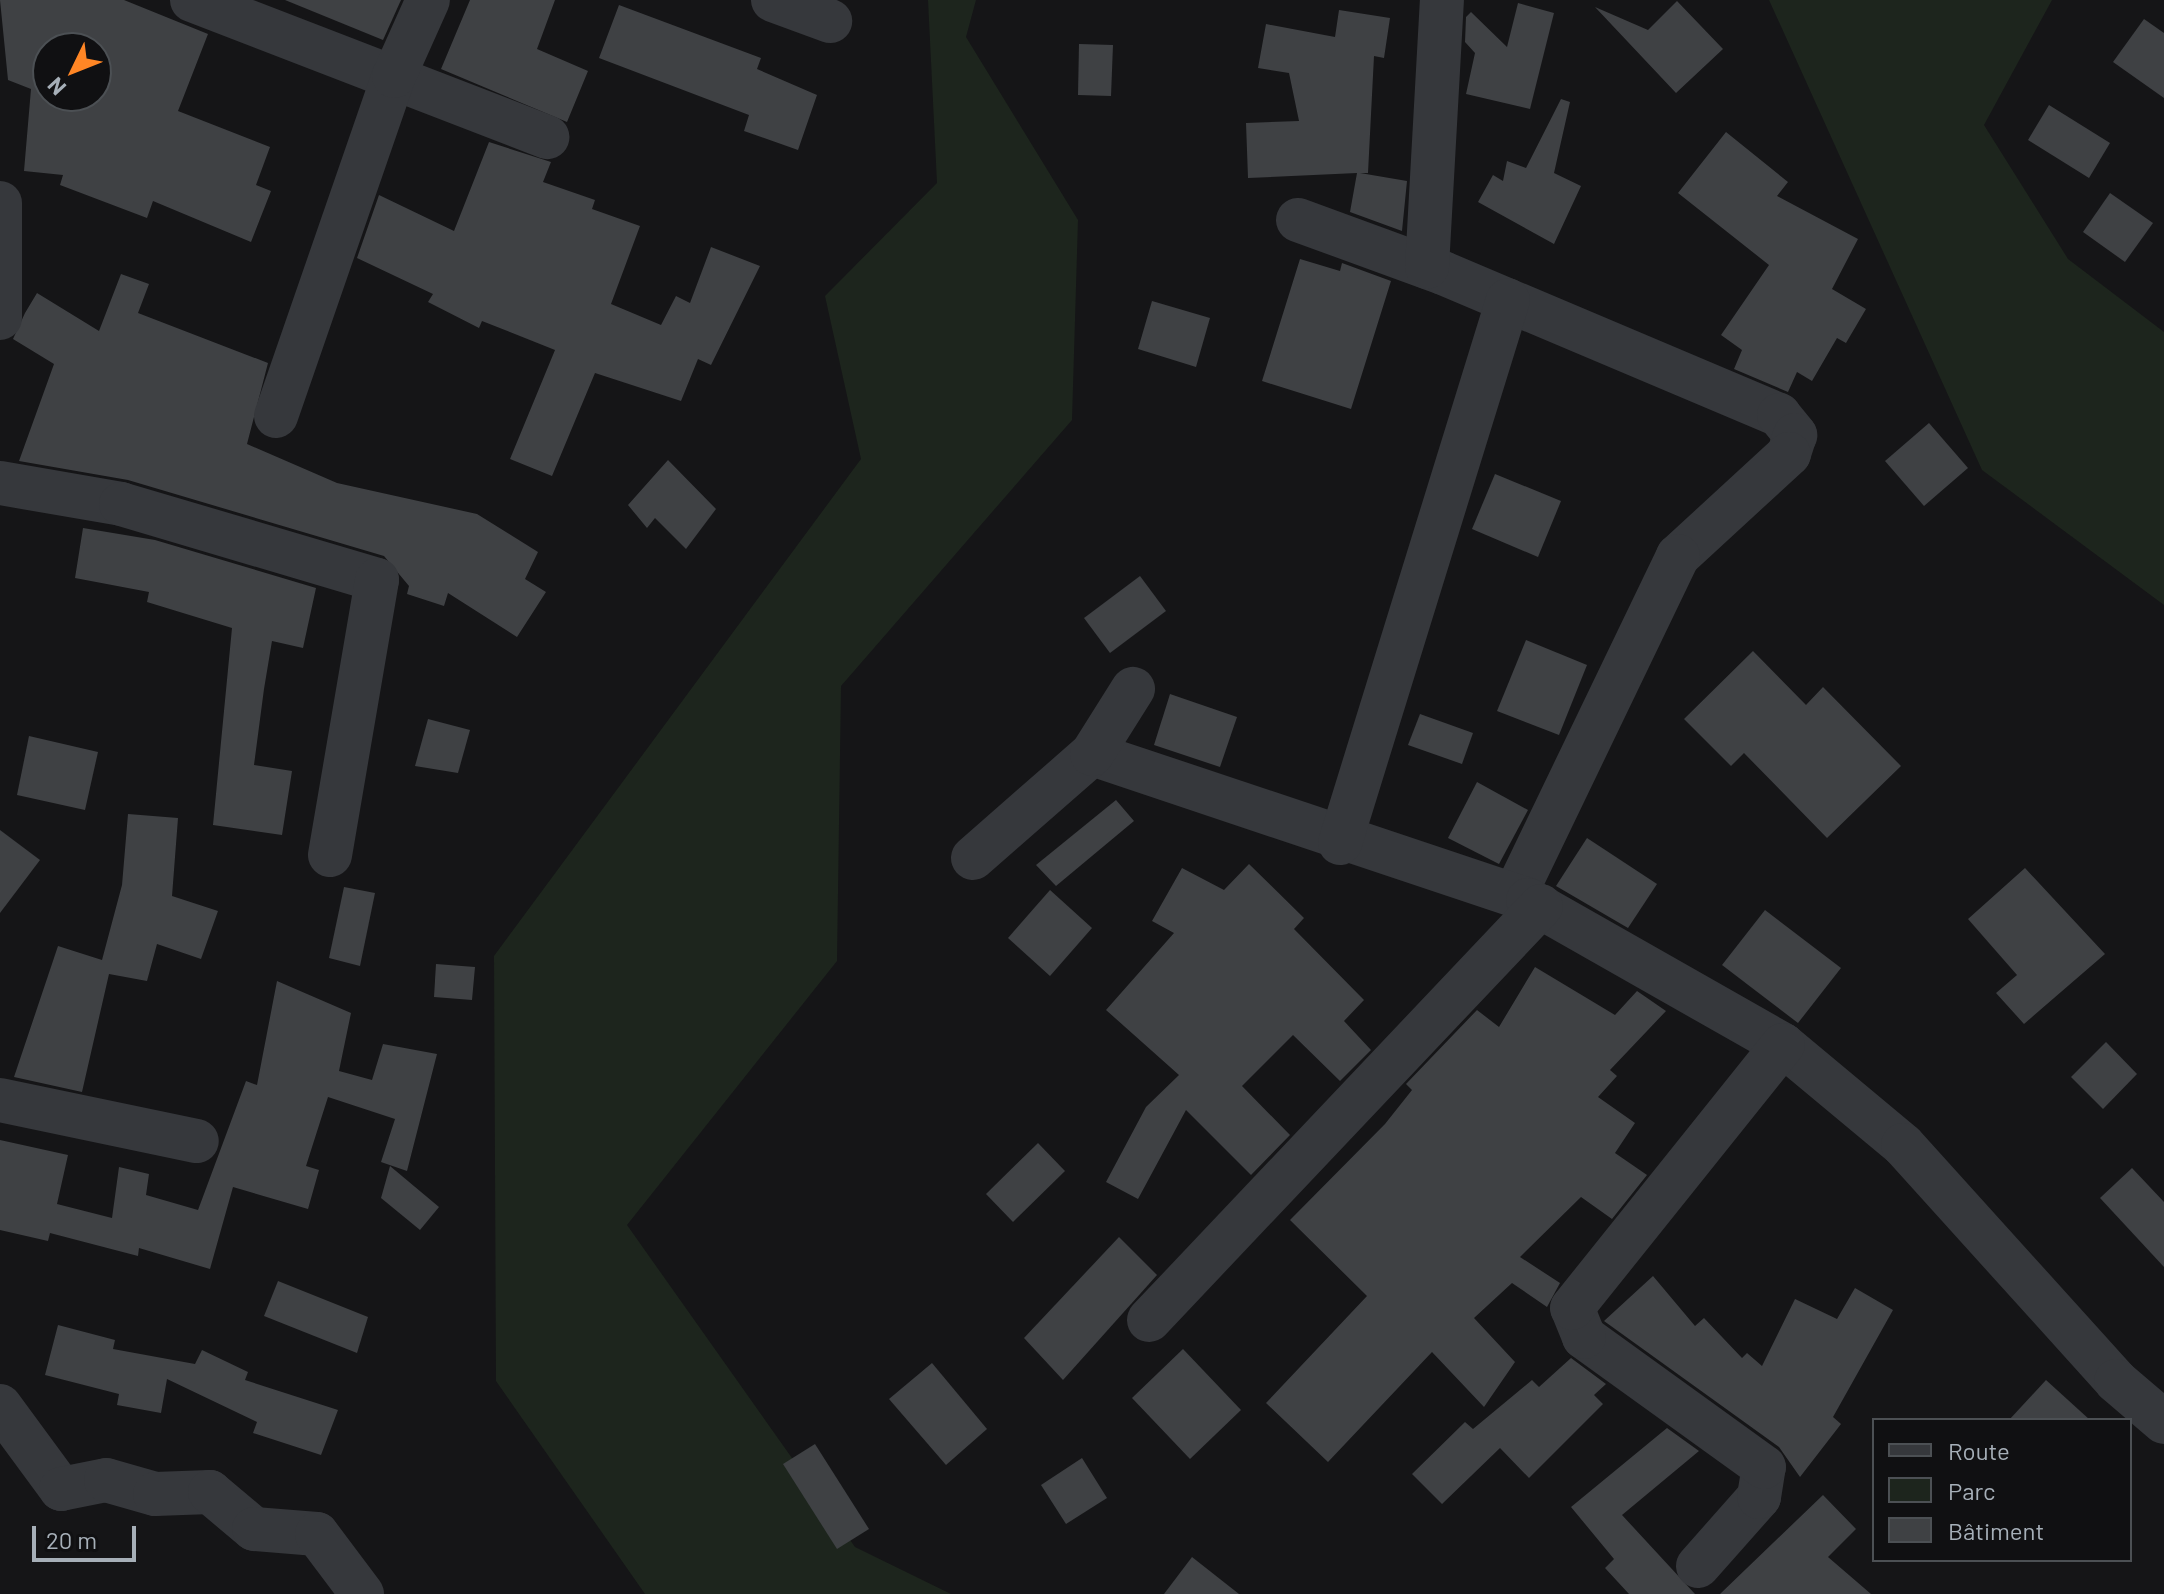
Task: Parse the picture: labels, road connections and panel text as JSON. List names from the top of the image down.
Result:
{
  "legend": ["Route", "Parc", "Bâtiment"],
  "scale_bar": "20 m",
  "north": "bottom left"
}
